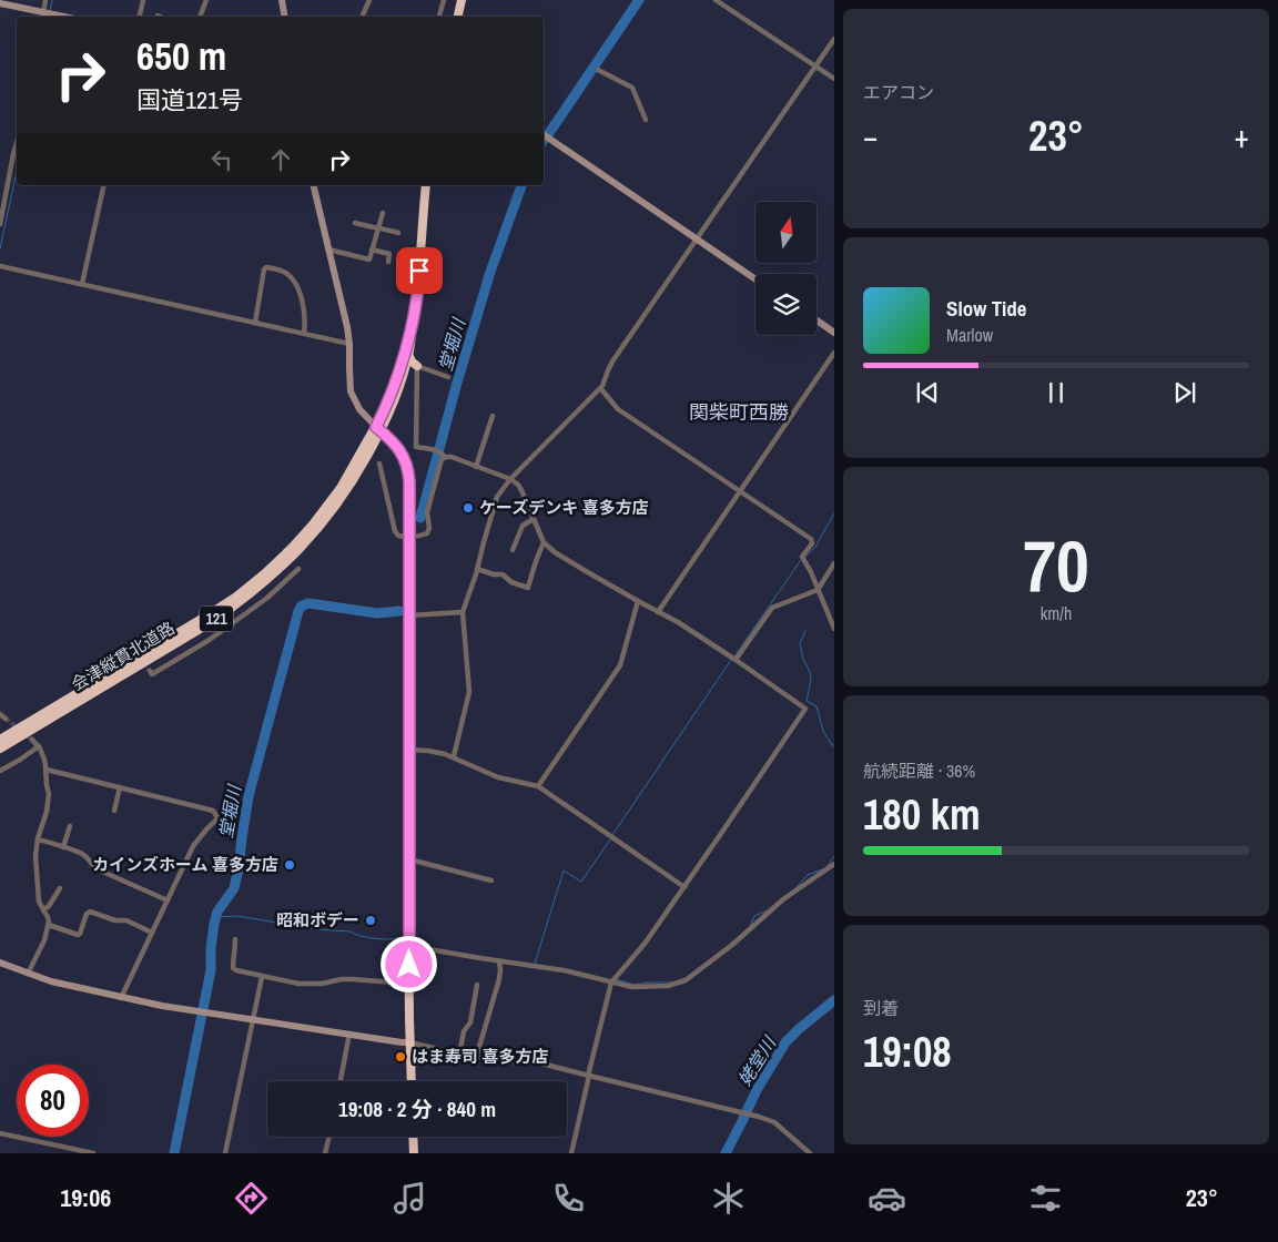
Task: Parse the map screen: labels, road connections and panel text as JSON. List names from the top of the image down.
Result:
{
  "streets": {
    "highway": ["121", "会津縦貫北道路"]
  },
  "crossings": [
    ["121", "会津縦貫北道路"]
  ],
  "districts": ["関柴町西勝"],
  "water": ["堂堀川", "姥堂川"],
  "places": [
    "ケーズデンキ 喜多方店",
    "カインズホーム 喜多方店",
    "昭和ボデー",
    "はま寿司 喜多方店"
  ],
  "north": "top",
  "page": {
    "tile": [
      "エアコン",
      ["70", "km/h"],
      ["航続距離 · 36%", "180 km"],
      ["到着", "19:08"]
    ],
    "turn": ["650 m", "国道121号"],
    "heat": ["−", "23°", "+"],
    "song": ["Slow Tide", "Marlow"],
    "limit": "80",
    "trip": "19:08 · 2 分 · 840 m",
    "tabs": ["19:06", "23°"]
  }
}
